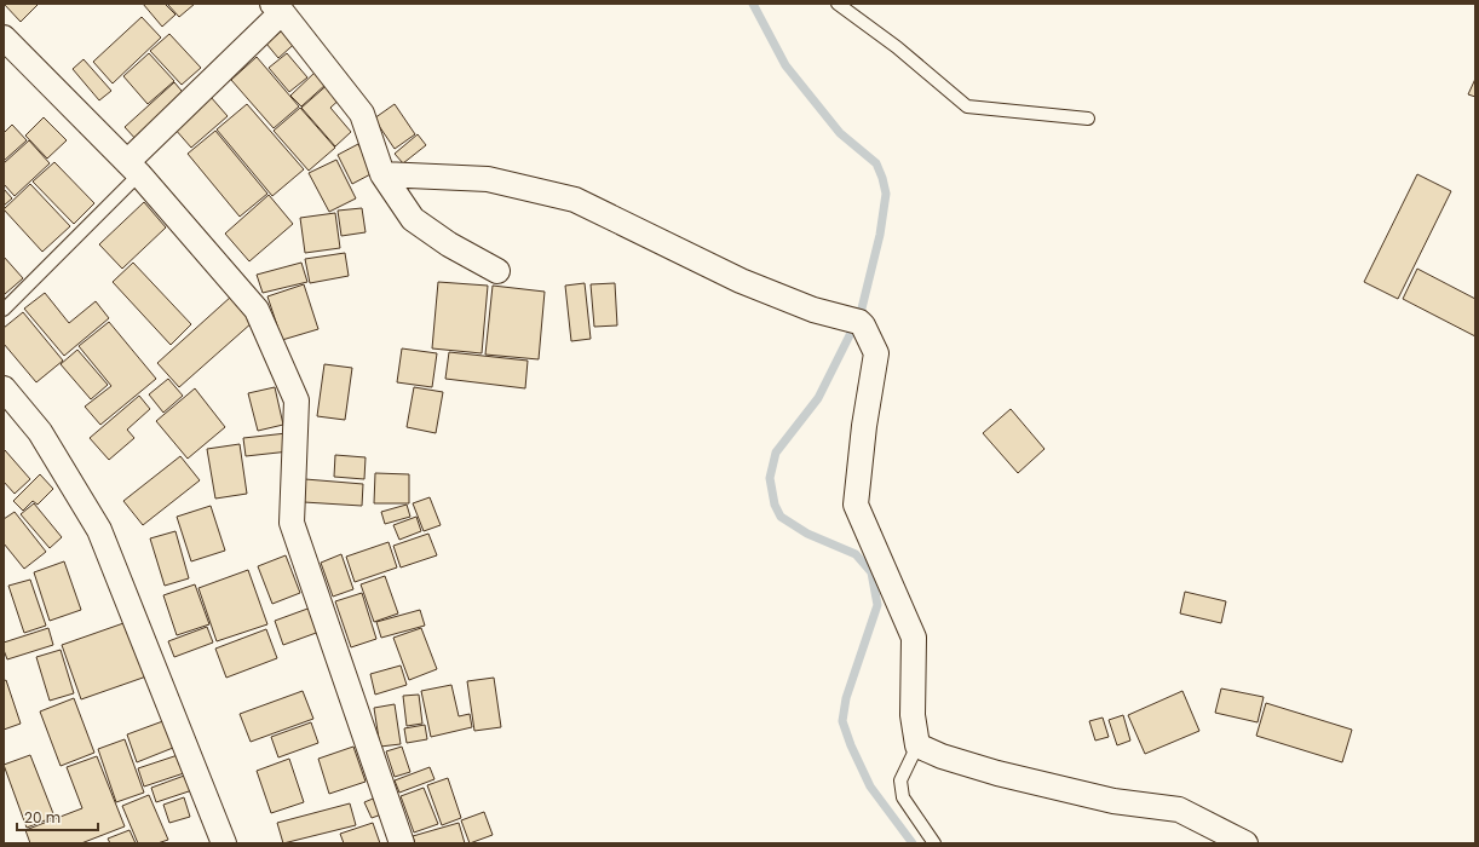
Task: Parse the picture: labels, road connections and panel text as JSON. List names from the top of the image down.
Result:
{
  "scale_bar": "20 m"
}
